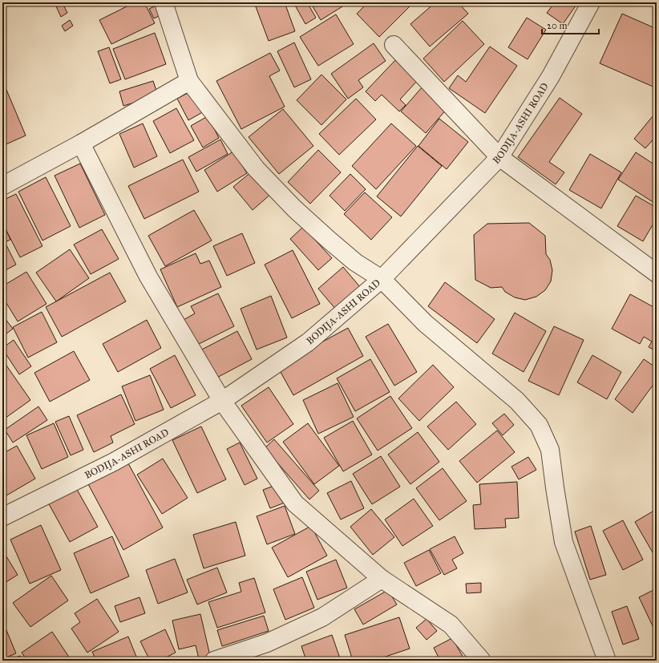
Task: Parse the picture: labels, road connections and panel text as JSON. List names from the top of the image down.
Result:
{
  "streets": {
    "street": ["BODIJA-ASHI ROAD"]
  },
  "scale_bar": "20 m"
}
